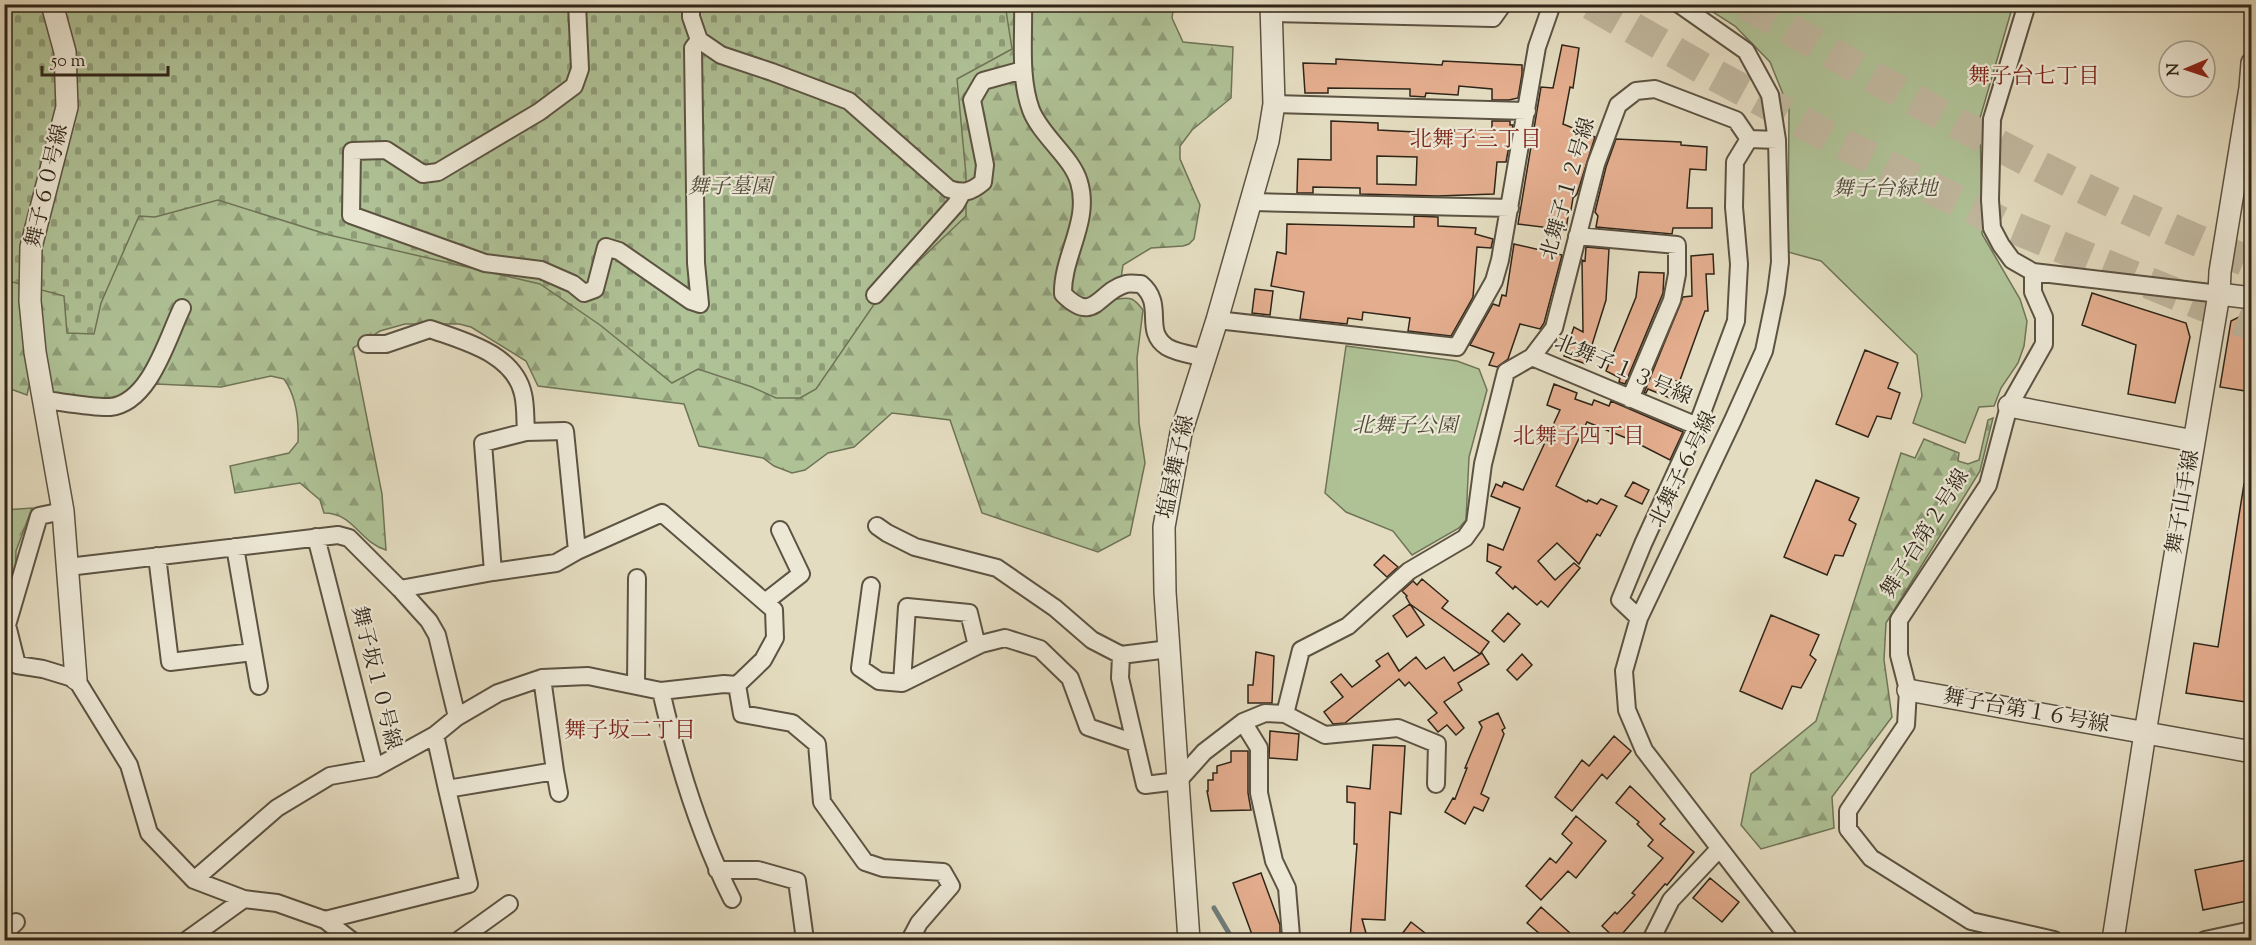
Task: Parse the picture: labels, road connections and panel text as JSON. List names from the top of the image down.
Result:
{
  "streets": {
    "street": [
      "舞子６０号線",
      "北舞子１２号線",
      "北舞子１３号線",
      "塩屋舞子線",
      "北舞子６号線",
      "舞子山手線",
      "舞子台第２号線",
      "舞子坂１０号線",
      "舞子台第１６号線"
    ]
  },
  "crossings": [
    ["北舞子１２号線", "北舞子１３号線"],
    ["舞子山手線", "舞子台第１６号線"],
    ["舞子台第２号線", "舞子台第１６号線"]
  ],
  "districts": [
    "舞子台七丁目",
    "北舞子三丁目",
    "北舞子四丁目",
    "舞子坂二丁目"
  ],
  "parks": ["舞子墓園", "舞子台緑地", "北舞子公園"],
  "scale_bar": "50 m",
  "north": "left"
}
